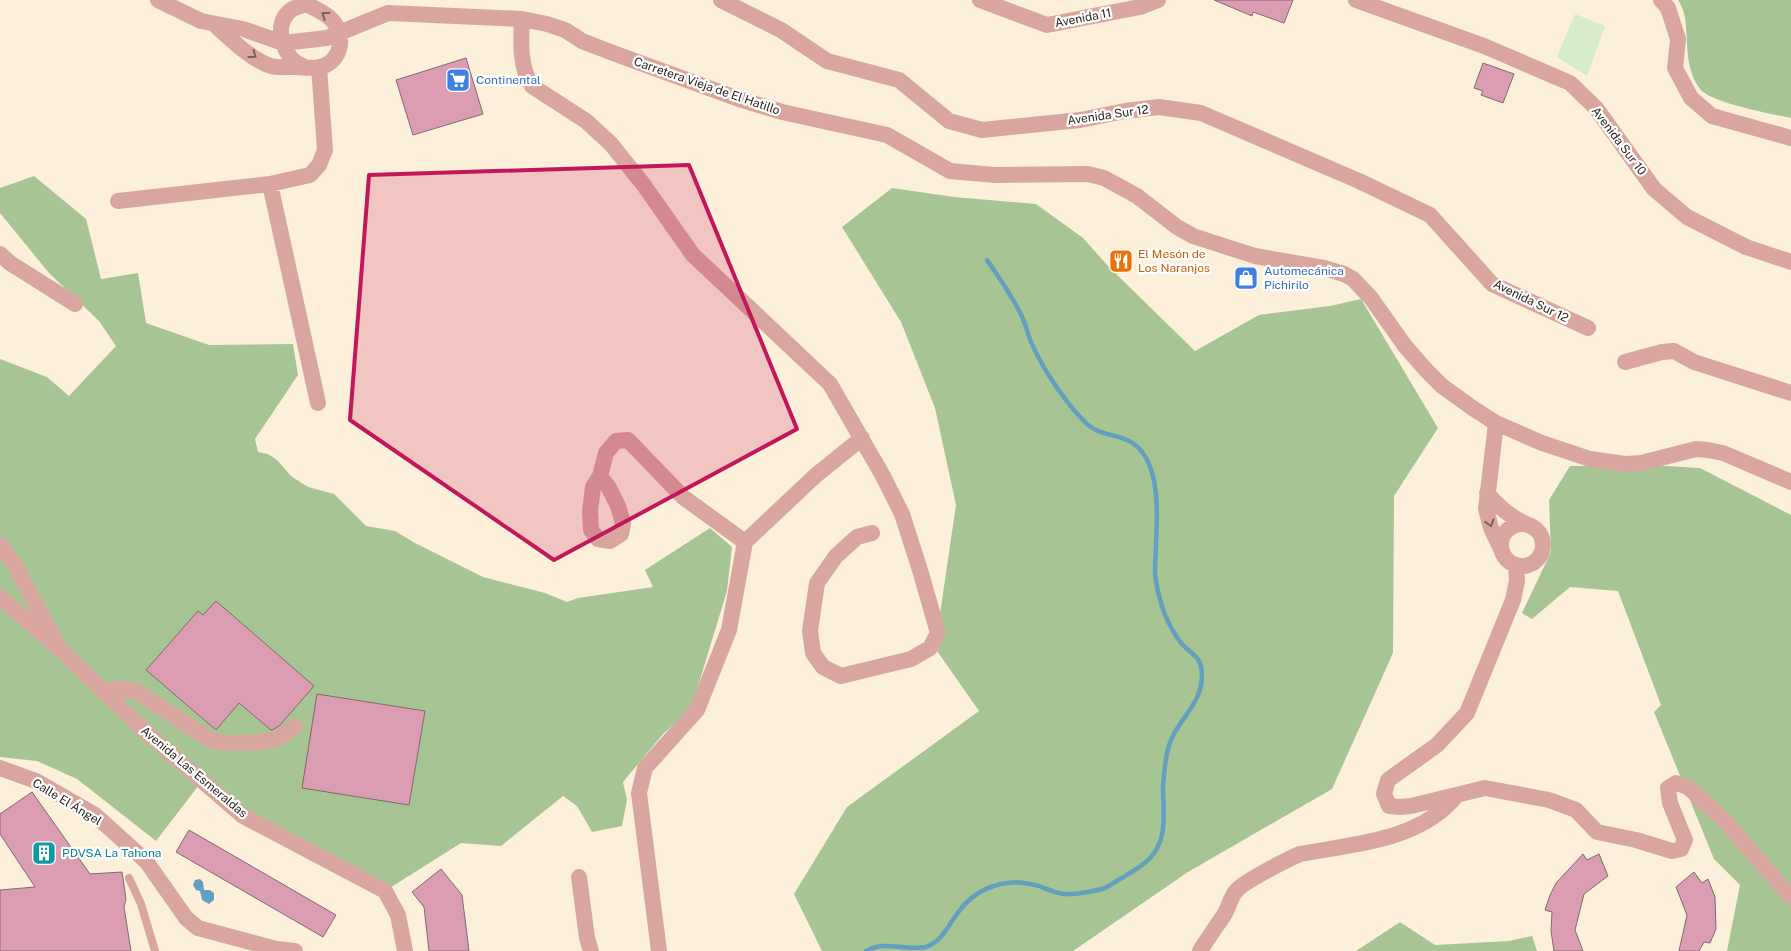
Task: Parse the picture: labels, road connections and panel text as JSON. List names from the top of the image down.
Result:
{
  "streets": {
    "street": [
      "Avenida 11",
      "Carretera Vieja de El Hatillo",
      "Avenida Sur 12",
      "Avenida Sur 10",
      "Avenida Las Esmeraldas",
      "Calle El Ángel"
    ]
  },
  "places": {
    "supermarket": ["Continental"],
    "restaurant": ["El Mesón de Los Naranjos"],
    "shop": ["Automecánica Pichirilo"],
    "building": ["PDVSA La Tahona"]
  }
}
